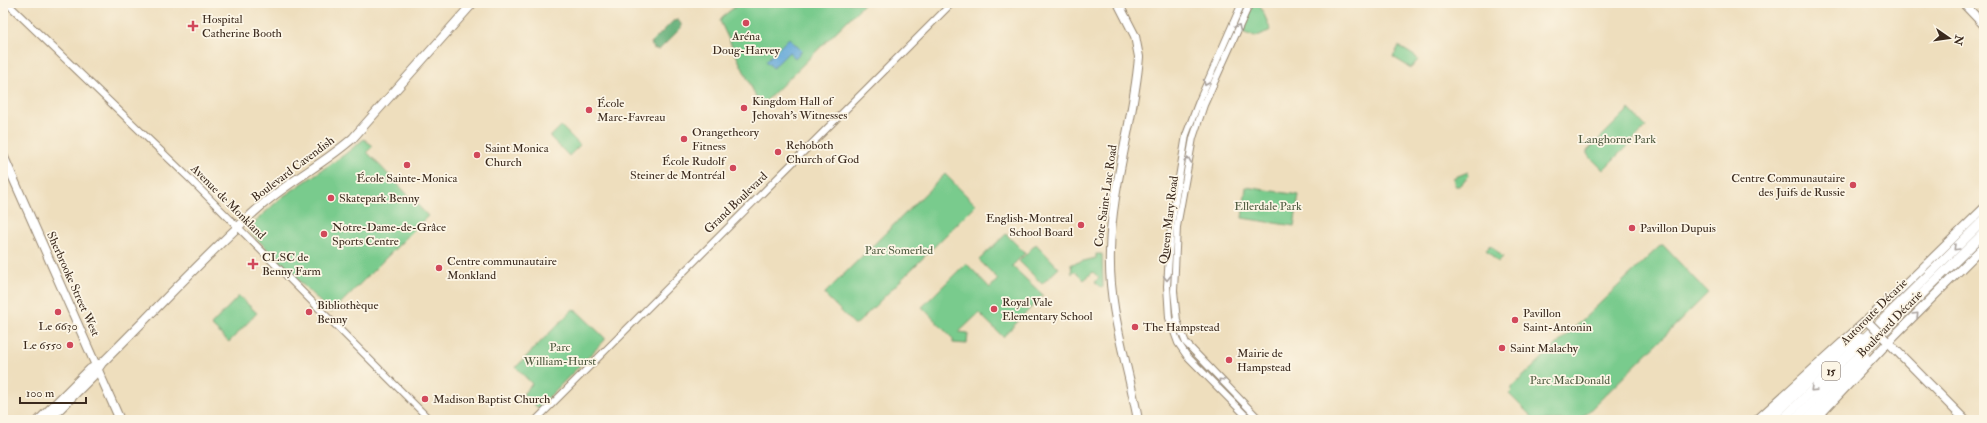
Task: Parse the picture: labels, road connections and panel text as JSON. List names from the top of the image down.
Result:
{
  "streets": {
    "highway": ["Autoroute Décarie", "15"],
    "main road": [
      "Boulevard Cavendish",
      "Cote Saint-Luc Road",
      "Sherbrooke Street West",
      "Boulevard Décarie"
    ],
    "street": ["Avenue de Monkland", "Grand Boulevard", "Queen Mary Road"]
  },
  "crossings": [
    ["Boulevard Cavendish", "Avenue de Monkland"],
    ["Boulevard Cavendish", "Sherbrooke Street West"],
    ["Autoroute Décarie", "Boulevard Décarie"]
  ],
  "parks": [
    "Langhorne Park",
    "Ellerdale Park",
    "Parc Somerled",
    "Parc William-Hurst",
    "Parc MacDonald"
  ],
  "places": {
    "other": [
      "Aréna Doug-Harvey",
      "Kingdom Hall of Jehovah's Witnesses",
      "École Marc-Favreau",
      "Orangetheory Fitness",
      "Rehoboth Church of God",
      "Saint Monica Church",
      "École Sainte-Monica",
      "École Rudolf Steiner de Montréal",
      "Centre Communautaire des Juifs de Russie",
      "Skatepark Benny",
      "English-Montreal School Board",
      "Pavillon Dupuis",
      "Notre-Dame-de-Grâce Sports Centre",
      "Centre communautaire Monkland",
      "Royal Vale Elementary School",
      "Le 6630",
      "Bibliothèque Benny",
      "Pavillon Saint-Antonin",
      "The Hampstead",
      "Le 6550",
      "Saint Malachy",
      "Mairie de Hampstead",
      "Madison Baptist Church"
    ],
    "health": ["Hospital Catherine Booth", "CLSC de Benny Farm"]
  },
  "scale_bar": "100 m",
  "north": "right"
}
